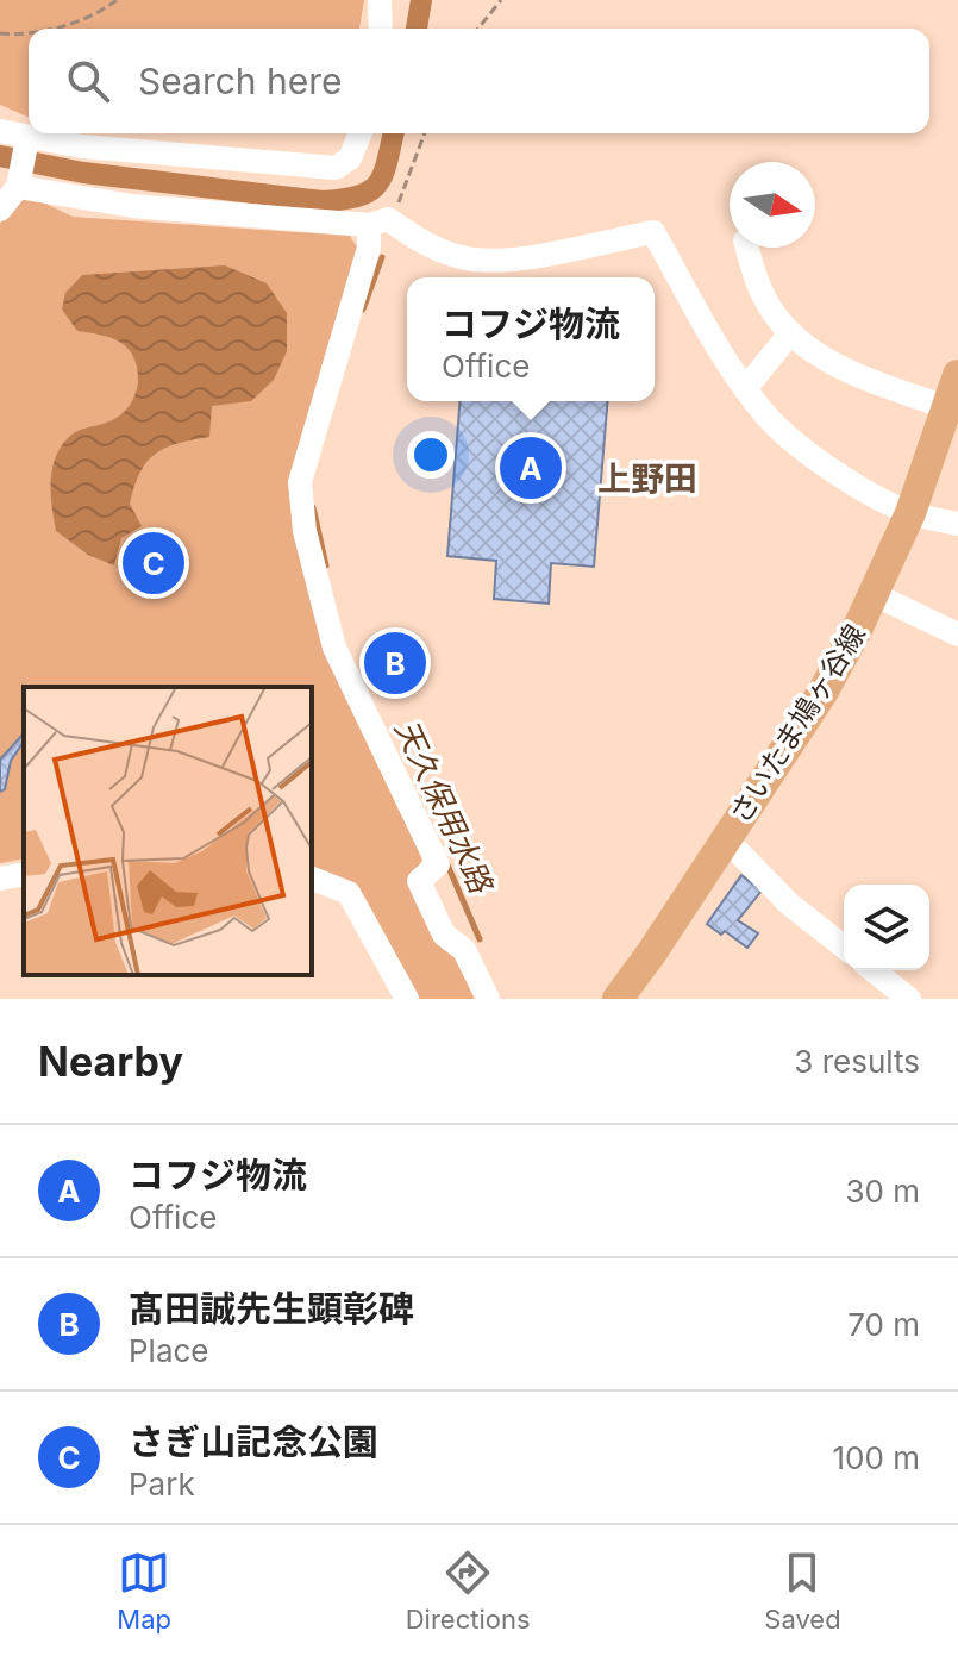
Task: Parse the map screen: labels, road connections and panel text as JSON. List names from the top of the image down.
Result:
{
  "streets": {
    "main road": ["さいたま鳩ヶ谷線"]
  },
  "districts": ["上野田"],
  "water": ["天久保用水路"],
  "north": "right",
  "page": {
    "search": "Search here",
    "popup": ["コフジ物流", "Office"],
    "pins": ["A", "C", "B"],
    "heading": ["Nearby", "3 results"],
    "list": [
      {
        "mark": "A",
        "name": "コフジ物流",
        "note": "Office",
        "value": "30 m"
      },
      {
        "mark": "B",
        "name": "髙田誠先生顕彰碑",
        "note": "Place",
        "value": "70 m"
      },
      {
        "mark": "C",
        "name": "さぎ山記念公園",
        "note": "Park",
        "value": "100 m"
      }
    ],
    "nav": ["Map", "Directions", "Saved"]
  }
}
